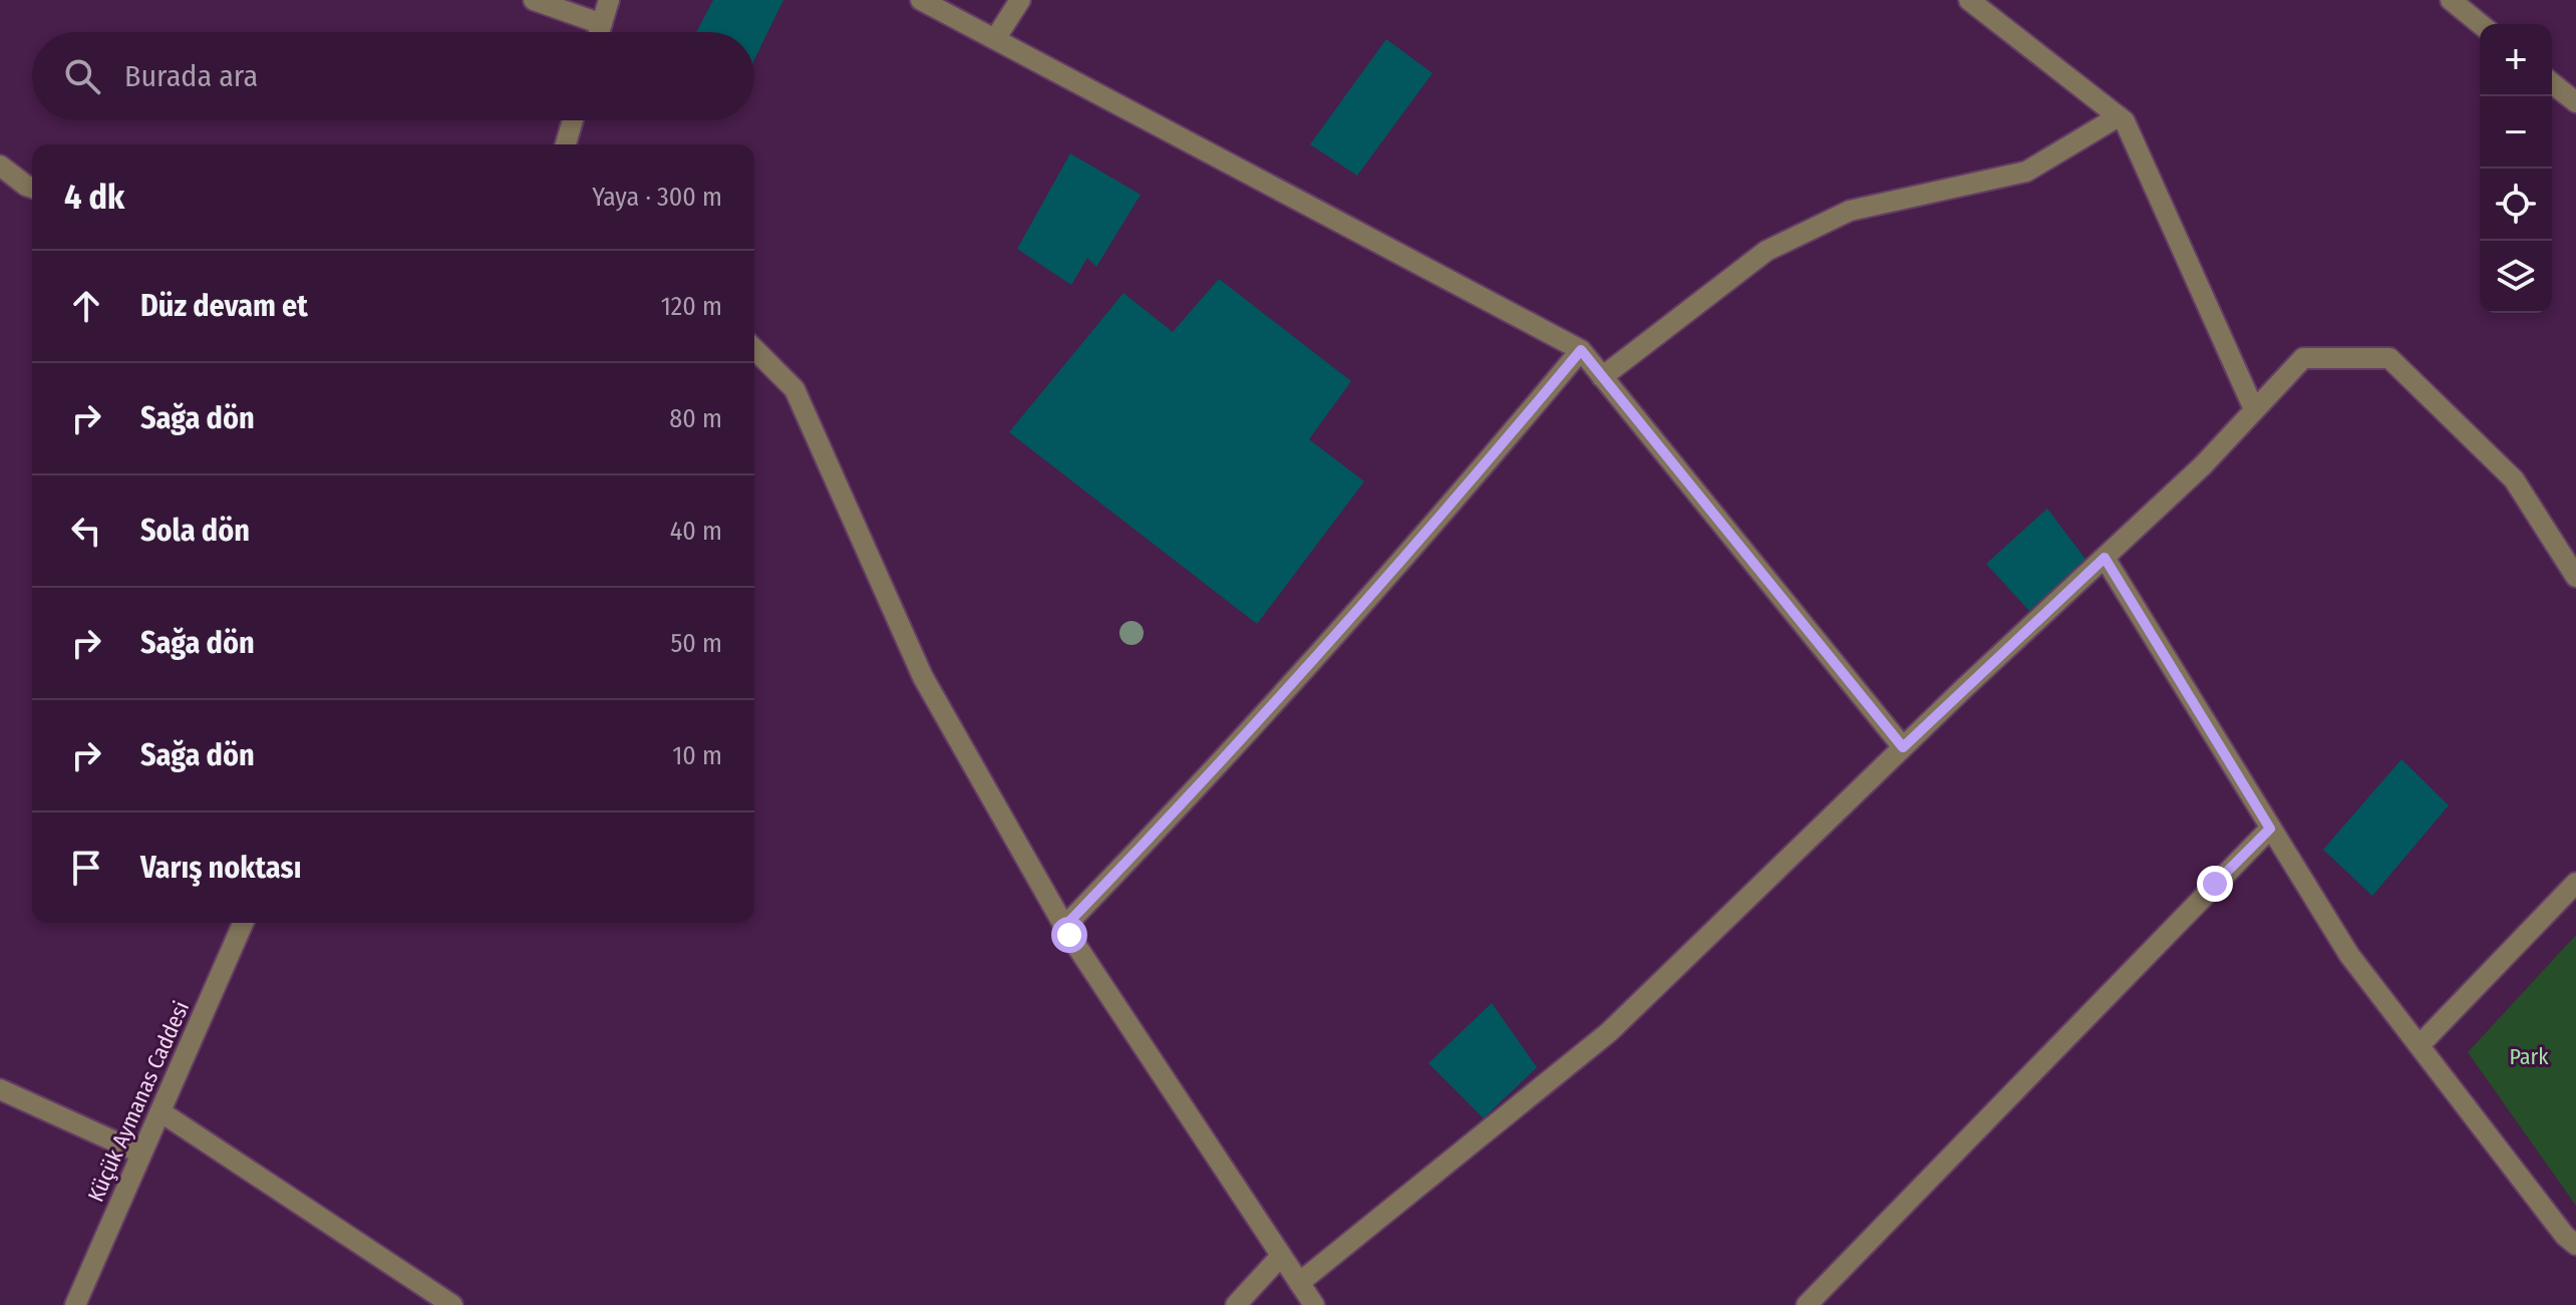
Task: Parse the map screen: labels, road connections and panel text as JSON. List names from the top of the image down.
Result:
{
  "streets": {
    "street": ["Küçük Aymanas Caddesi"]
  },
  "parks": ["Park"],
  "page": {
    "map_buttons": ["+", "−"],
    "search": "Burada ara",
    "heading": ["4 dk", "Yaya · 300 m"],
    "list": [
      ["Düz devam et", "120 m"],
      ["Sağa dön", "80 m"],
      ["Sola dön", "40 m"],
      ["Sağa dön", "50 m"],
      ["Sağa dön", "10 m"],
      "Varış noktası"
    ]
  }
}
